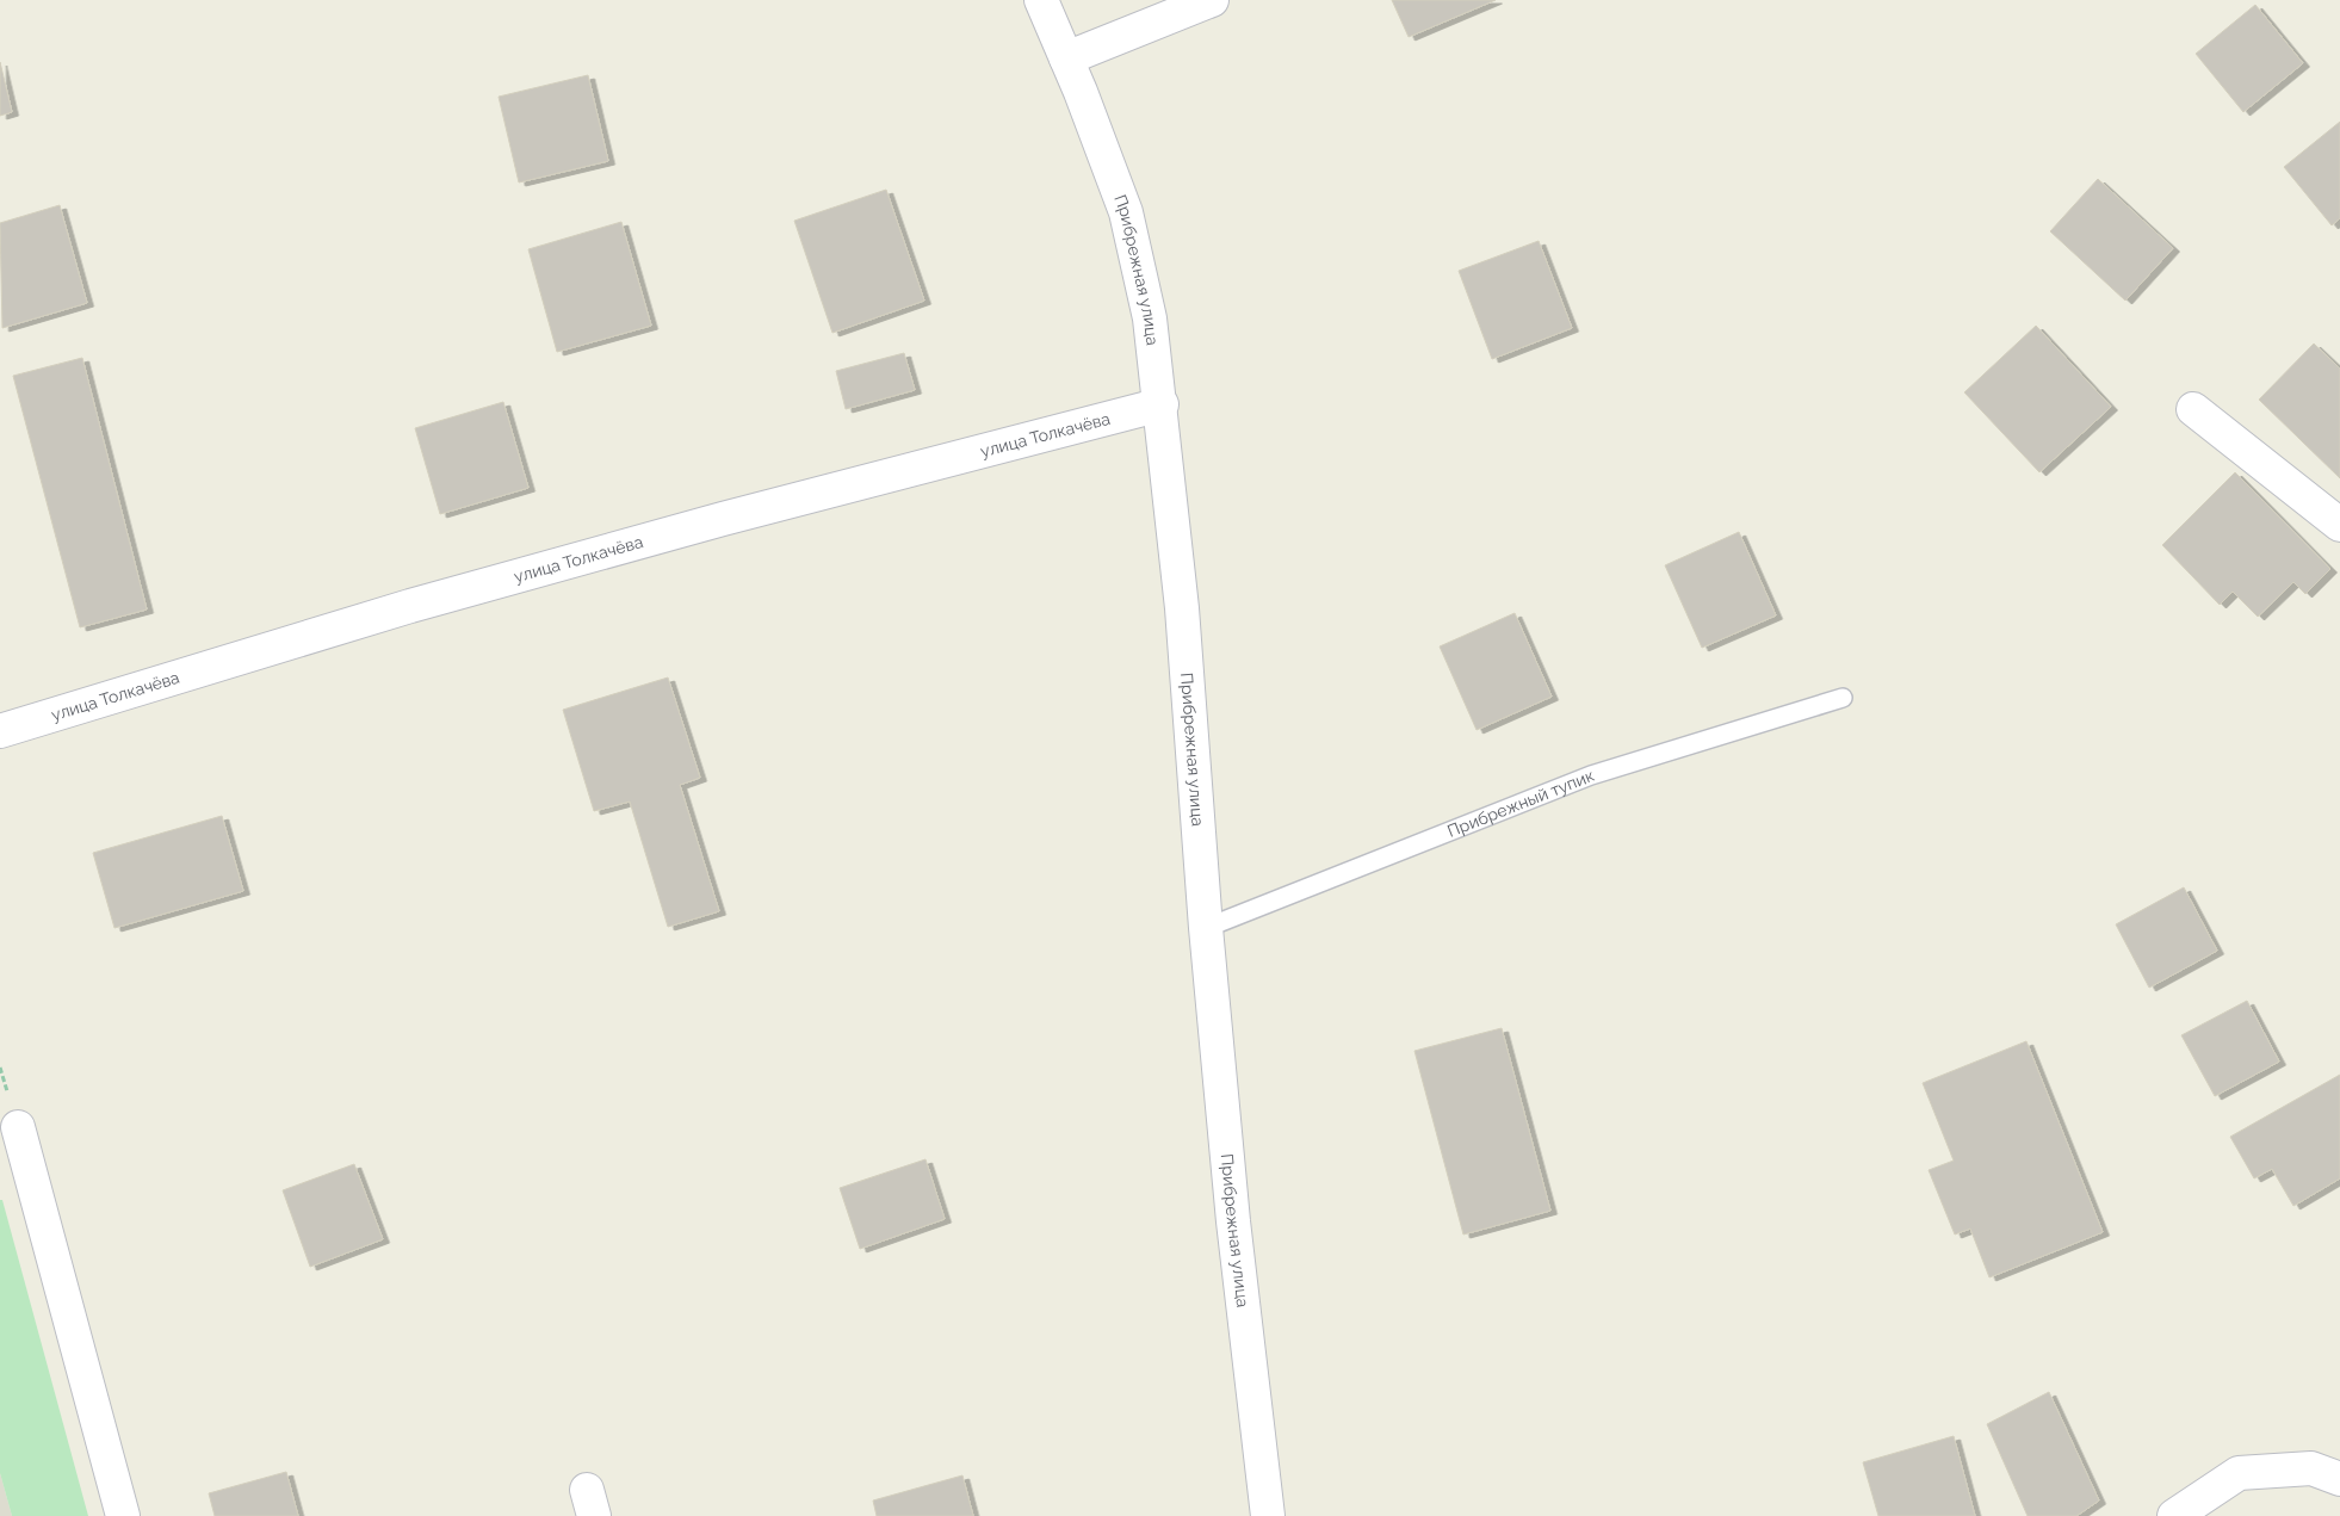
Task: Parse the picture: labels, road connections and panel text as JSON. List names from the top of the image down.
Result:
{
  "streets": {
    "street": ["Прибрежная улица", "улица Толкачёва"],
    "lane": ["Прибрежный тупик"]
  },
  "crossings": [
    ["Прибрежная улица", "улица Толкачёва"],
    ["Прибрежная улица", "Прибрежный тупик"]
  ]
}
